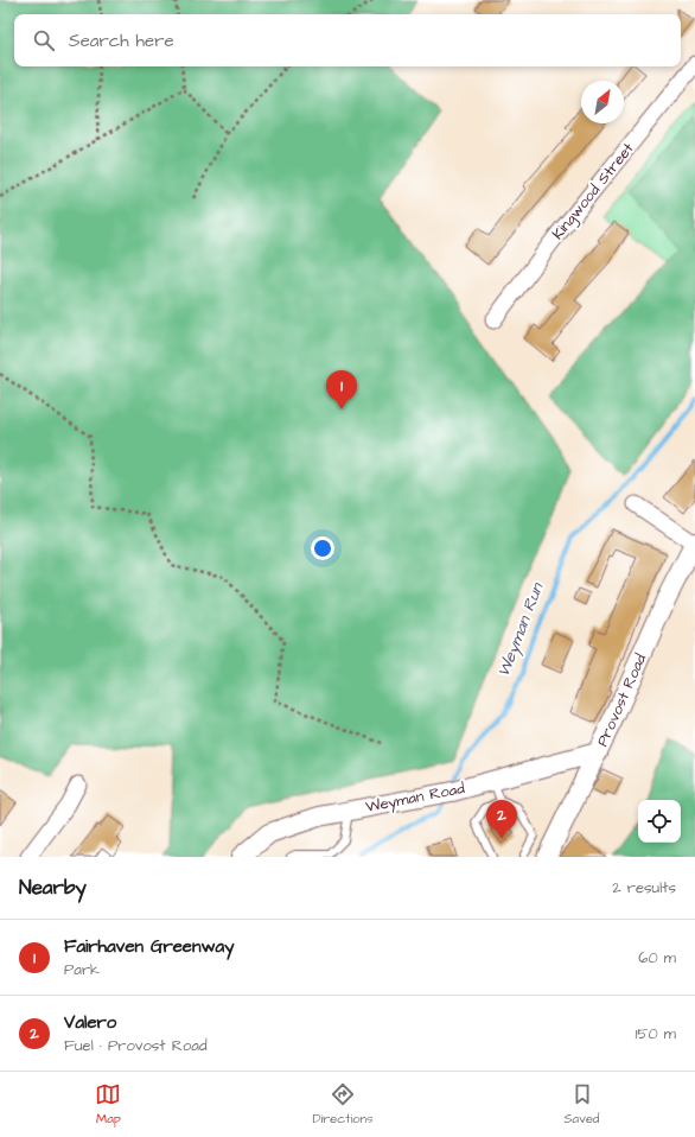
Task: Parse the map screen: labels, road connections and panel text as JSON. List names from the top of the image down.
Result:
{
  "streets": {
    "street": ["Kingwood Street", "Provost Road", "Weyman Road"]
  },
  "crossings": [
    ["Provost Road", "Weyman Road"]
  ],
  "water": ["Weyman Run"],
  "north": "top right",
  "page": {
    "search": "Search here",
    "pins": ["1", "2"],
    "heading": ["Nearby", "2 results"],
    "list": [
      {
        "mark": "1",
        "name": "Fairhaven Greenway",
        "note": "Park",
        "value": "60 m"
      },
      {
        "mark": "2",
        "name": "Valero",
        "note": "Fuel · Provost Road",
        "value": "150 m"
      }
    ],
    "nav": ["Map", "Directions", "Saved"]
  }
}
